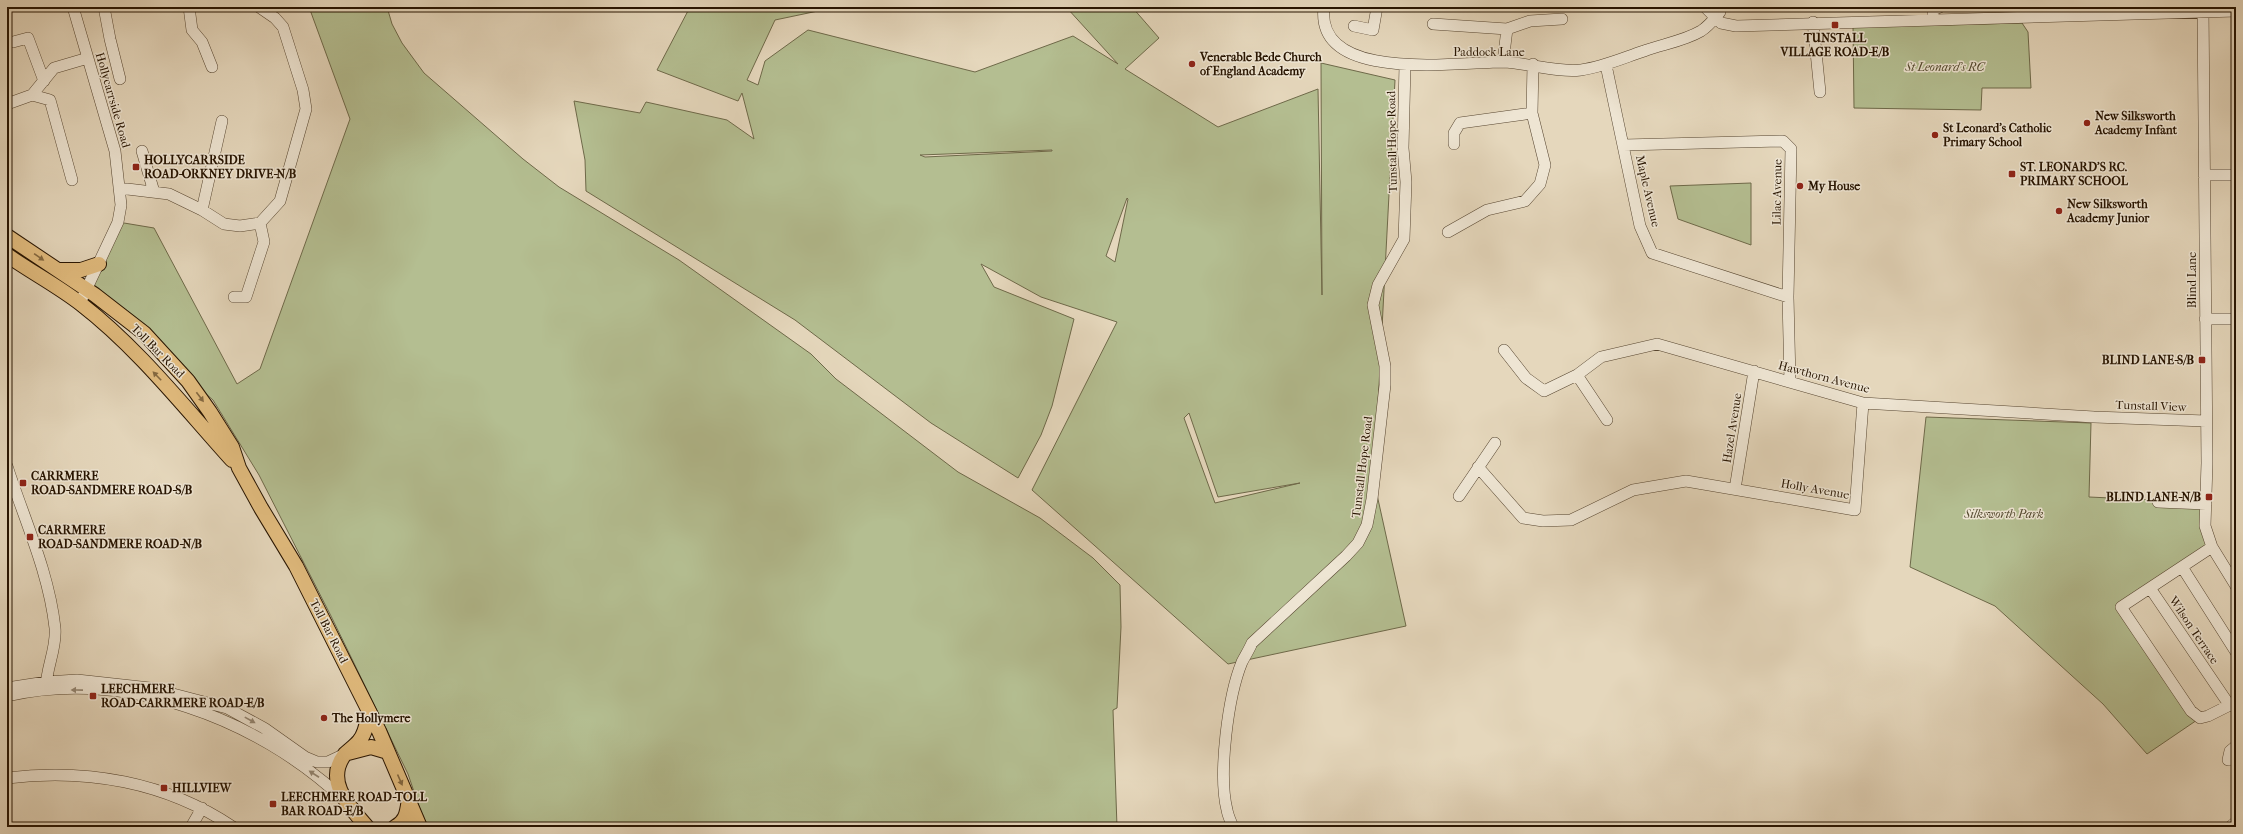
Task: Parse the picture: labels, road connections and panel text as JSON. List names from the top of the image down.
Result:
{
  "streets": {
    "main road": ["Toll Bar Road"],
    "street": [
      "Paddock Lane",
      "Hollycarrside Road",
      "Tunstall Hope Road",
      "Maple Avenue",
      "Lilac Avenue",
      "Blind Lane",
      "Hawthorn Avenue",
      "Tunstall View",
      "Hazel Avenue",
      "Holly Avenue",
      "Wilson Terrace"
    ]
  },
  "crossings": [
    ["Paddock Lane", "Tunstall Hope Road"],
    ["Paddock Lane", "Maple Avenue"],
    ["Hollycarrside Road", "Toll Bar Road"],
    ["Maple Avenue", "Lilac Avenue"],
    ["Lilac Avenue", "Hawthorn Avenue"],
    ["Blind Lane", "Tunstall View"],
    ["Hawthorn Avenue", "Tunstall View"],
    ["Hawthorn Avenue", "Hazel Avenue"],
    ["Hawthorn Avenue", "Holly Avenue"],
    ["Hazel Avenue", "Holly Avenue"]
  ],
  "parks": ["St Leonard's RC", "Silksworth Park"],
  "places": {
    "transit": [
      "TUNSTALL VILLAGE ROAD-E/B",
      "HOLLYCARRSIDE ROAD-ORKNEY DRIVE-N/B",
      "ST. LEONARD'S RC. PRIMARY SCHOOL",
      "BLIND LANE-S/B",
      "CARRMERE ROAD-SANDMERE ROAD-S/B",
      "BLIND LANE-N/B",
      "CARRMERE ROAD-SANDMERE ROAD-N/B",
      "LEECHMERE ROAD-CARRMERE ROAD-E/B",
      "HILLVIEW",
      "LEECHMERE ROAD-TOLL BAR ROAD-E/B"
    ],
    "other": [
      "Venerable Bede Church of England Academy",
      "New Silksworth Academy Infant",
      "St Leonard's Catholic Primary School",
      "My House",
      "New Silksworth Academy Junior",
      "The Hollymere"
    ]
  }
}
